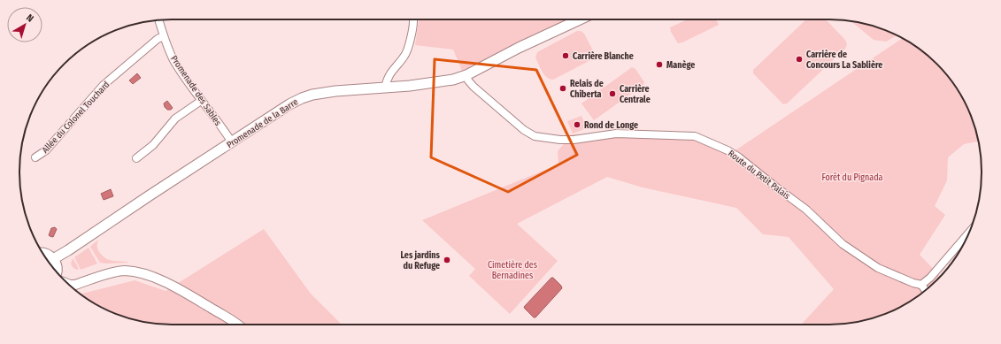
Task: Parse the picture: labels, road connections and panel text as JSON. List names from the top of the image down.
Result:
{
  "streets": {
    "main road": ["Promenade de la Barre"],
    "street": ["Promenade des Sables", "Allée du Colonel Touchard", "Route du Petit Palais"]
  },
  "crossings": [
    ["Promenade des Sables", "Allée du Colonel Touchard"],
    ["Promenade des Sables", "Promenade de la Barre"],
    ["Promenade de la Barre", "Route du Petit Palais"]
  ],
  "parks": ["Forêt du Pignada", "Cimetière des Bernadines"],
  "places": [
    "Carrière Blanche",
    "Carrière de Concours La Sablière",
    "Manège",
    "Relais de Chiberta",
    "Carrière Centrale",
    "Rond de Longe",
    "Les jardins du Refuge"
  ],
  "north": "top right"
}
